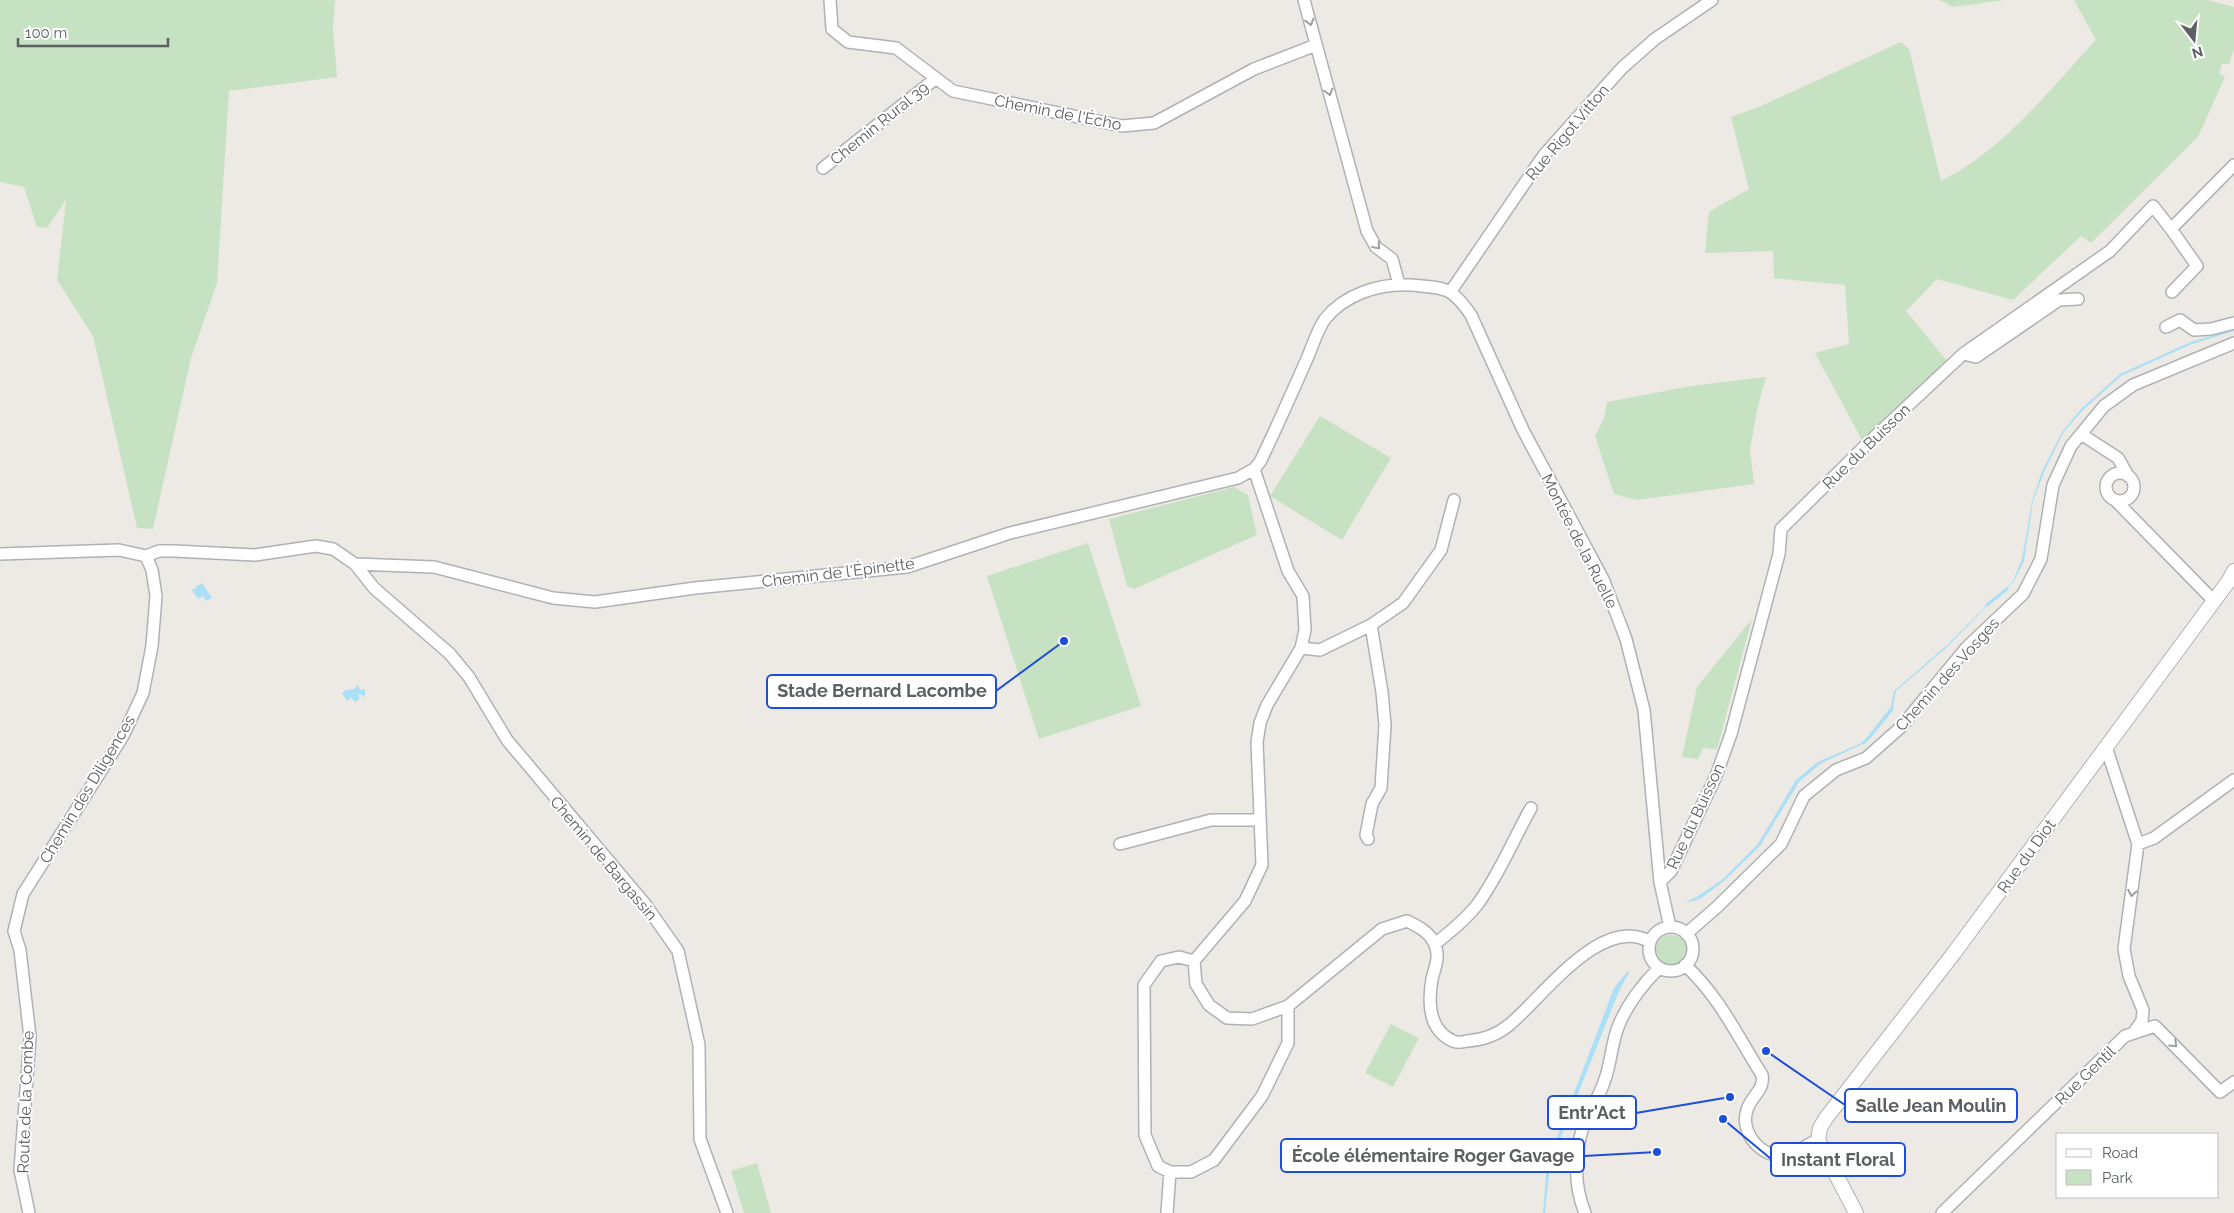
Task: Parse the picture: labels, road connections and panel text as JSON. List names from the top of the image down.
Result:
{
  "streets": {
    "street": [
      "Chemin de l'Écho",
      "Chemin Rural 39",
      "Rue Rigot Vitton",
      "Rue du Buisson",
      "Montée de la Ruelle",
      "Chemin de l'Épinette",
      "Chemin des Vosges",
      "Chemin des Diligences",
      "Rue du Diot",
      "Chemin de Bargassin",
      "Rue Gentil",
      "Route de la Combe"
    ]
  },
  "crossings": [
    ["Chemin de l'Écho", "Chemin Rural 39"],
    ["Rue Rigot Vitton", "Montée de la Ruelle"],
    ["Rue du Buisson", "Montée de la Ruelle"],
    ["Montée de la Ruelle", "Chemin des Vosges"],
    ["Chemin de l'Épinette", "Chemin des Diligences"],
    ["Chemin de l'Épinette", "Chemin de Bargassin"],
    ["Chemin des Diligences", "Route de la Combe"]
  ],
  "places": [
    "Stade Bernard Lacombe",
    "Salle Jean Moulin",
    "Entr'Act",
    "Instant Floral",
    "École élémentaire Roger Gavage"
  ],
  "legend": ["Road", "Park"],
  "scale_bar": "100 m",
  "north": "bottom"
}
